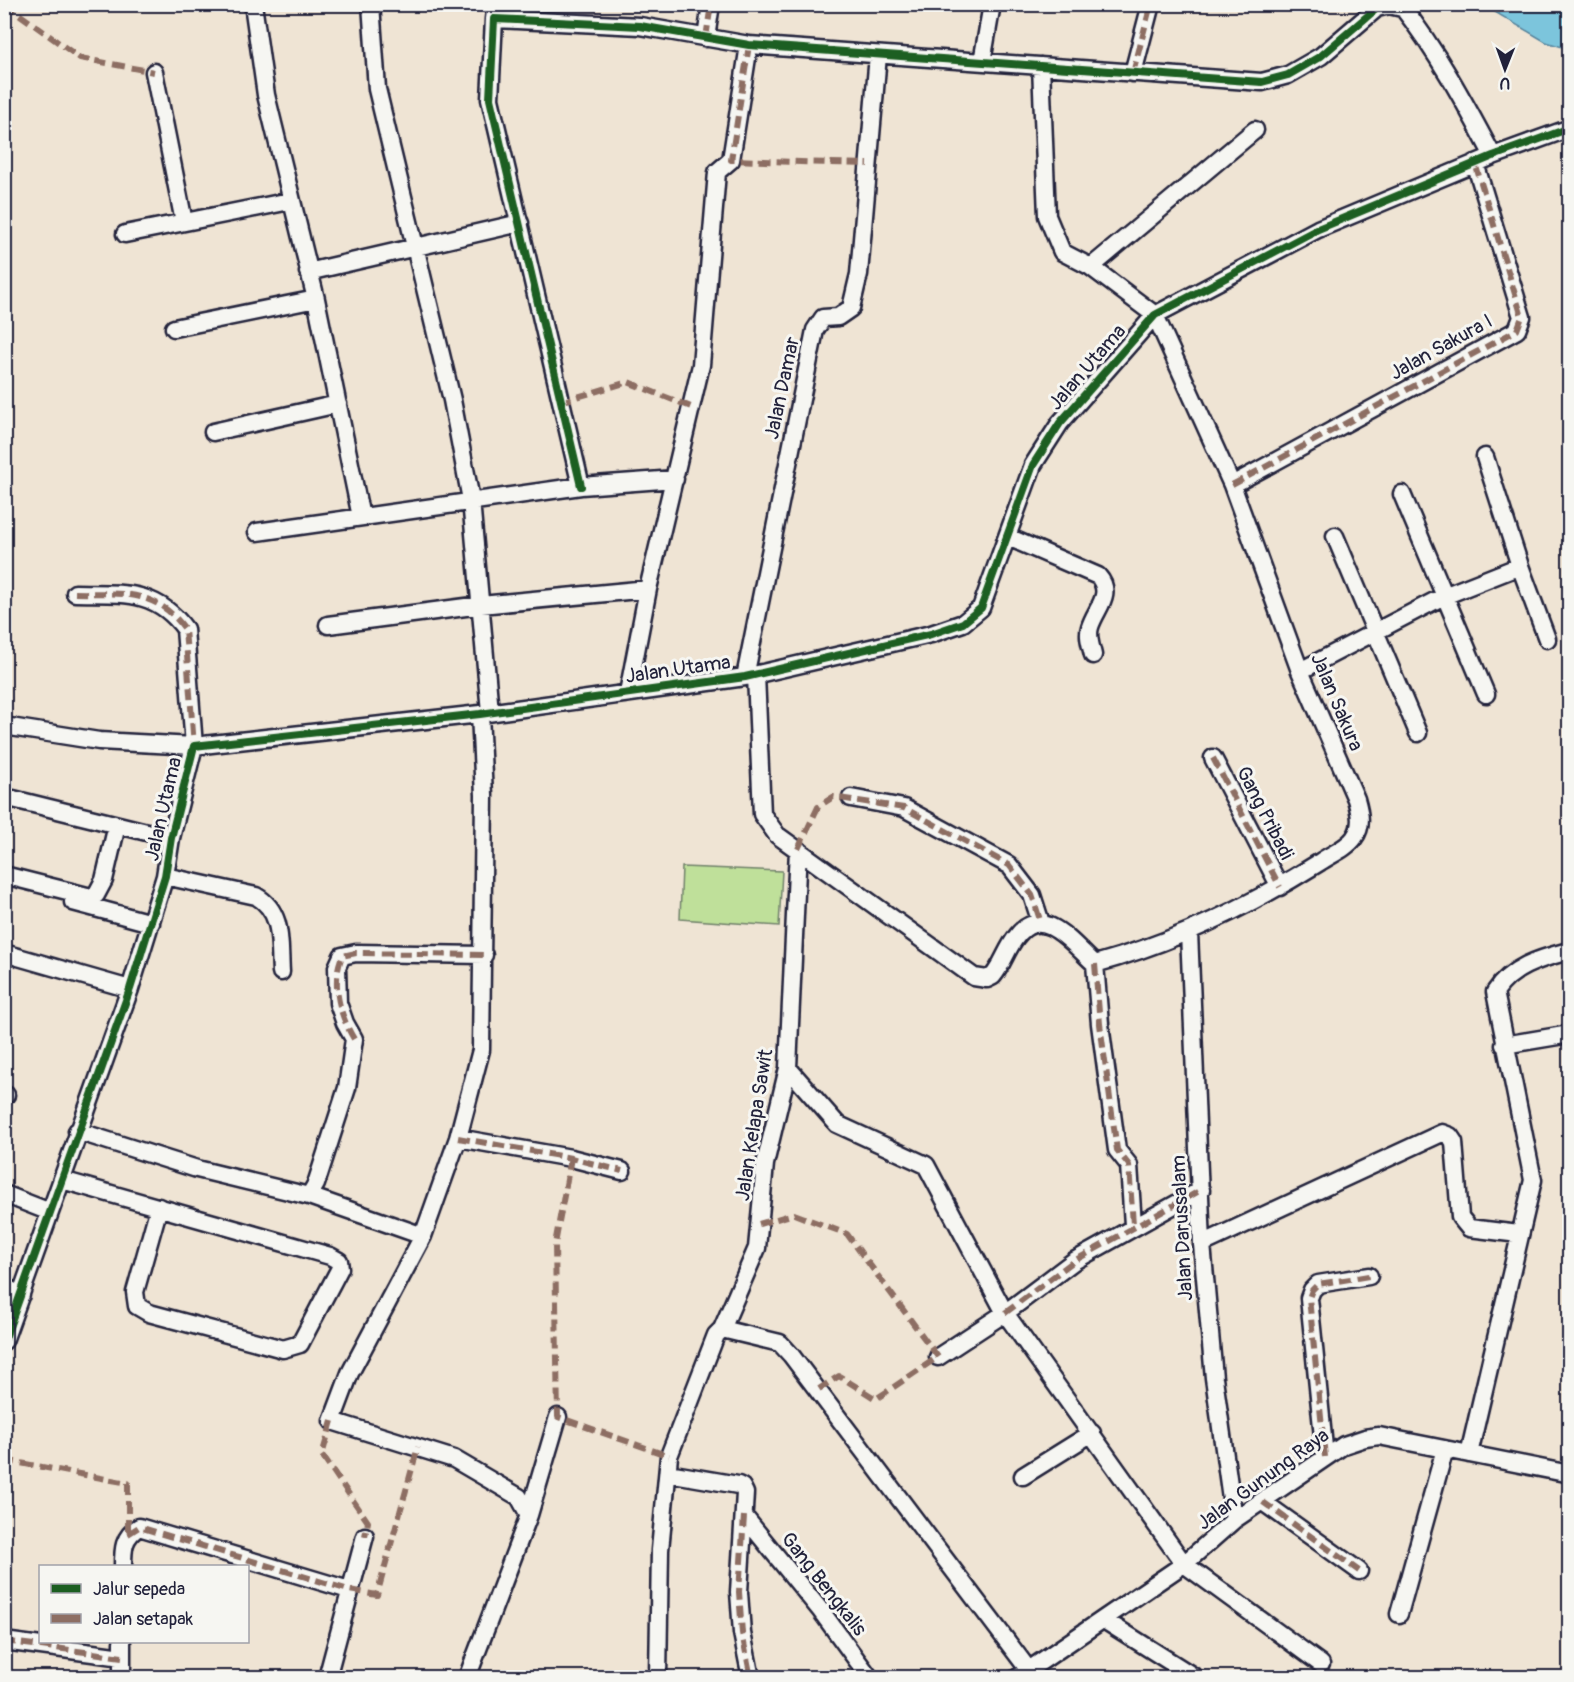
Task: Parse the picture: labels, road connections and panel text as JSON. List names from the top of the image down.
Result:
{
  "streets": {
    "street": [
      "Jalan Sakura I",
      "Jalan Utama",
      "Jalan Damar",
      "Jalan Sakura",
      "Gang Pribadi",
      "Jalan Kelapa Sawit",
      "Jalan Darussalam",
      "Jalan Gunung Raya",
      "Gang Bengkalis"
    ]
  },
  "crossings": [
    ["Jalan Sakura I", "Jalan Utama"],
    ["Jalan Sakura I", "Jalan Sakura"],
    ["Jalan Utama", "Jalan Damar"],
    ["Jalan Utama", "Jalan Sakura"],
    ["Jalan Sakura", "Gang Pribadi"],
    ["Jalan Sakura", "Jalan Darussalam"],
    ["Jalan Darussalam", "Jalan Gunung Raya"]
  ],
  "legend": ["Jalur sepeda", "Jalan setapak"],
  "north": "bottom"
}
